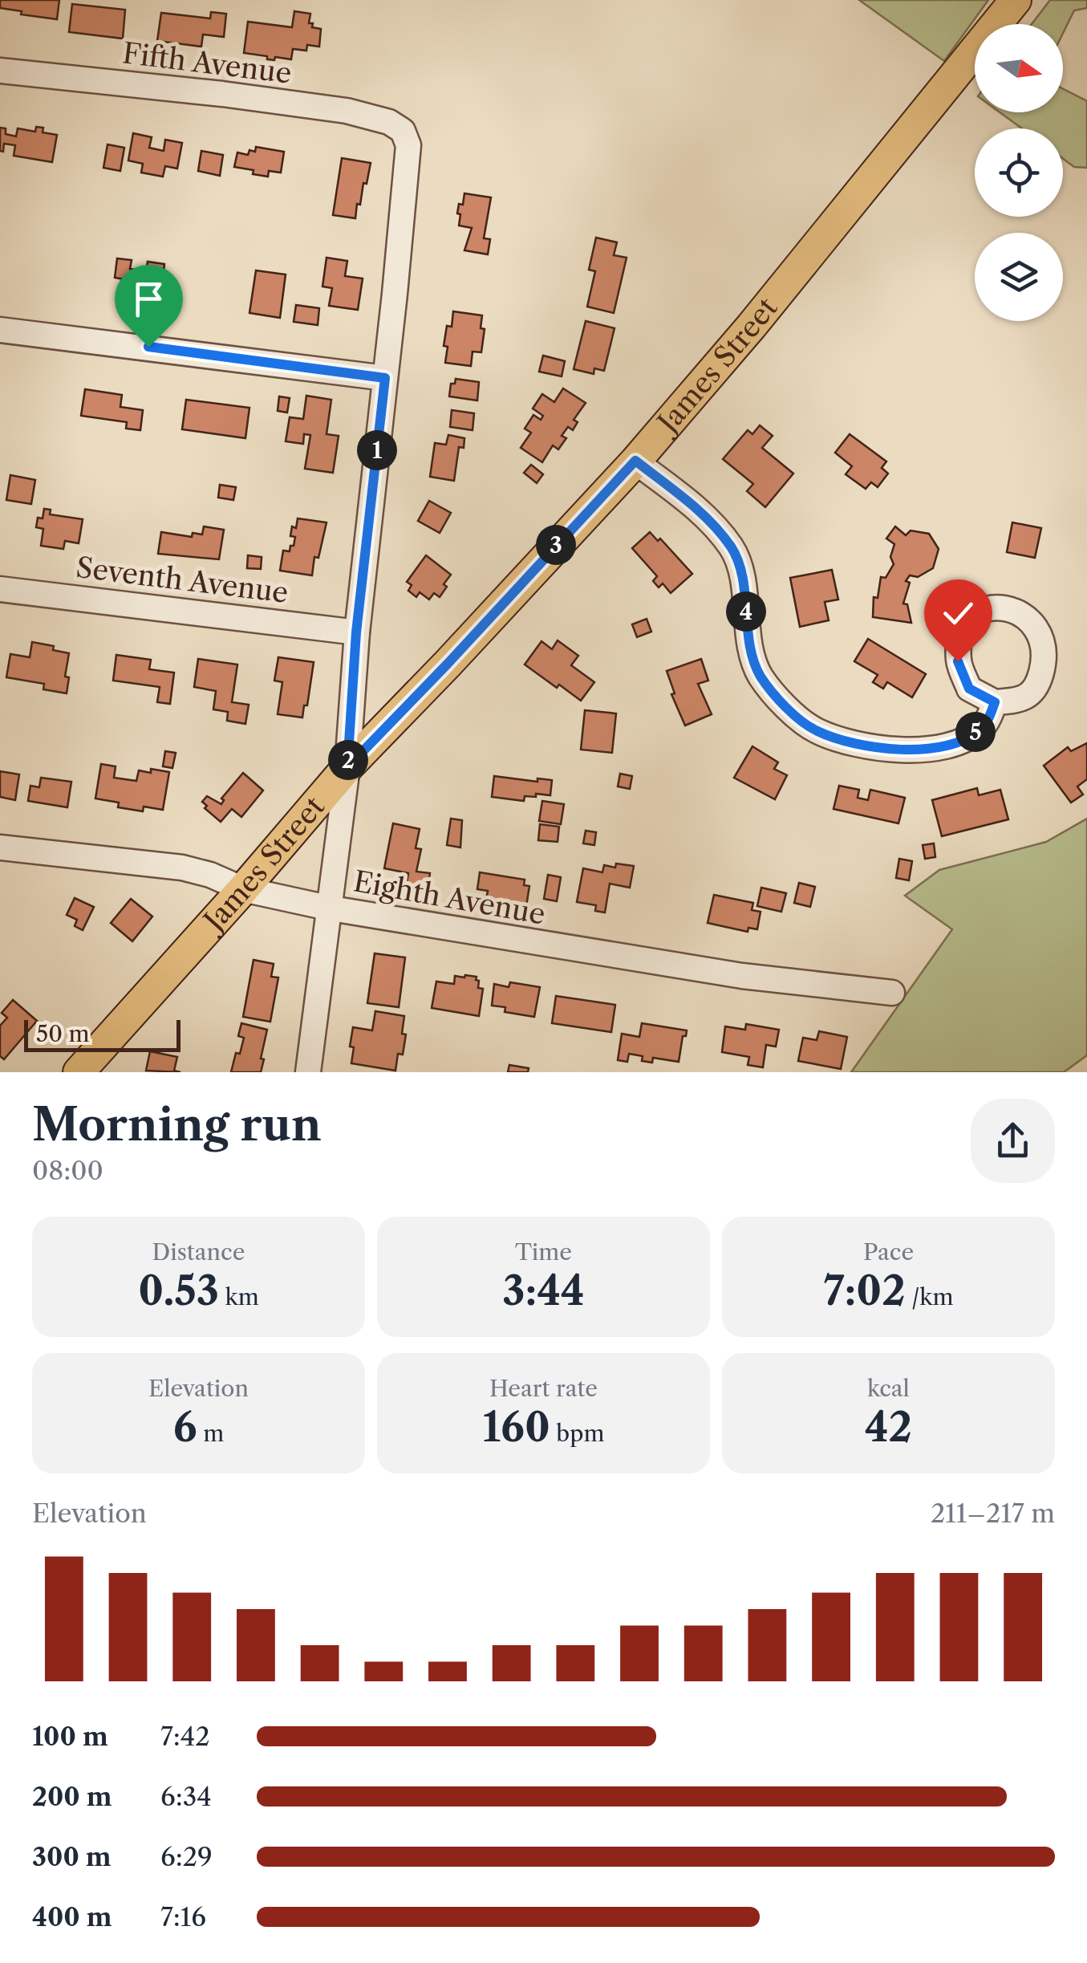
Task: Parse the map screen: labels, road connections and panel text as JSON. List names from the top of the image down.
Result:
{
  "streets": {
    "main road": ["James Street"],
    "street": ["Fifth Avenue", "Seventh Avenue", "Eighth Avenue"]
  },
  "crossings": [
    ["James Street", "Eighth Avenue"]
  ],
  "scale_bar": "50 m",
  "north": "right",
  "page": {
    "pins": [
      "1",
      "3",
      "4",
      "5",
      "2"
    ],
    "scale": "50 m",
    "heading": ["Morning run", "08:00"],
    "stats": [
      ["Distance", "0.53 km"],
      ["Time", "3:44"],
      ["Pace", "7:02 /km"],
      ["Elevation", "6 m"],
      ["Heart rate", "160 bpm"],
      ["kcal", "42"]
    ],
    "chart": ["Elevation", "211–217 m"],
    "list": [
      {
        "name": "100 m",
        "note": "7:42"
      },
      {
        "name": "200 m",
        "note": "6:34"
      },
      {
        "name": "300 m",
        "note": "6:29"
      },
      {
        "name": "400 m",
        "note": "7:16"
      }
    ]
  }
}
